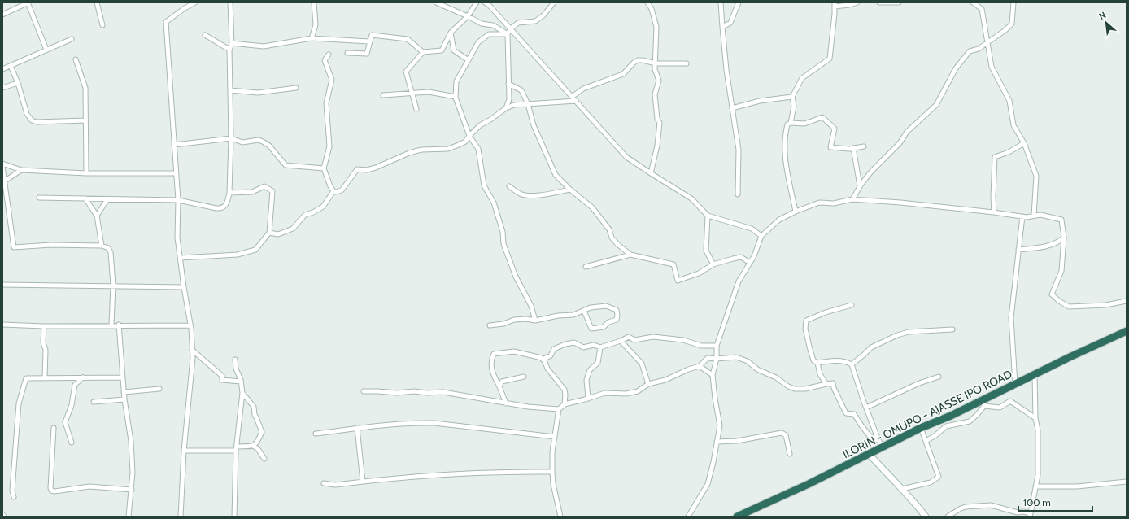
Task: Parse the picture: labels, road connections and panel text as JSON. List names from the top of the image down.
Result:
{
  "streets": {
    "highway": ["ILORIN - OMUPO - AJASSE IPO ROAD"]
  },
  "scale_bar": "100 m",
  "north": "top left"
}
